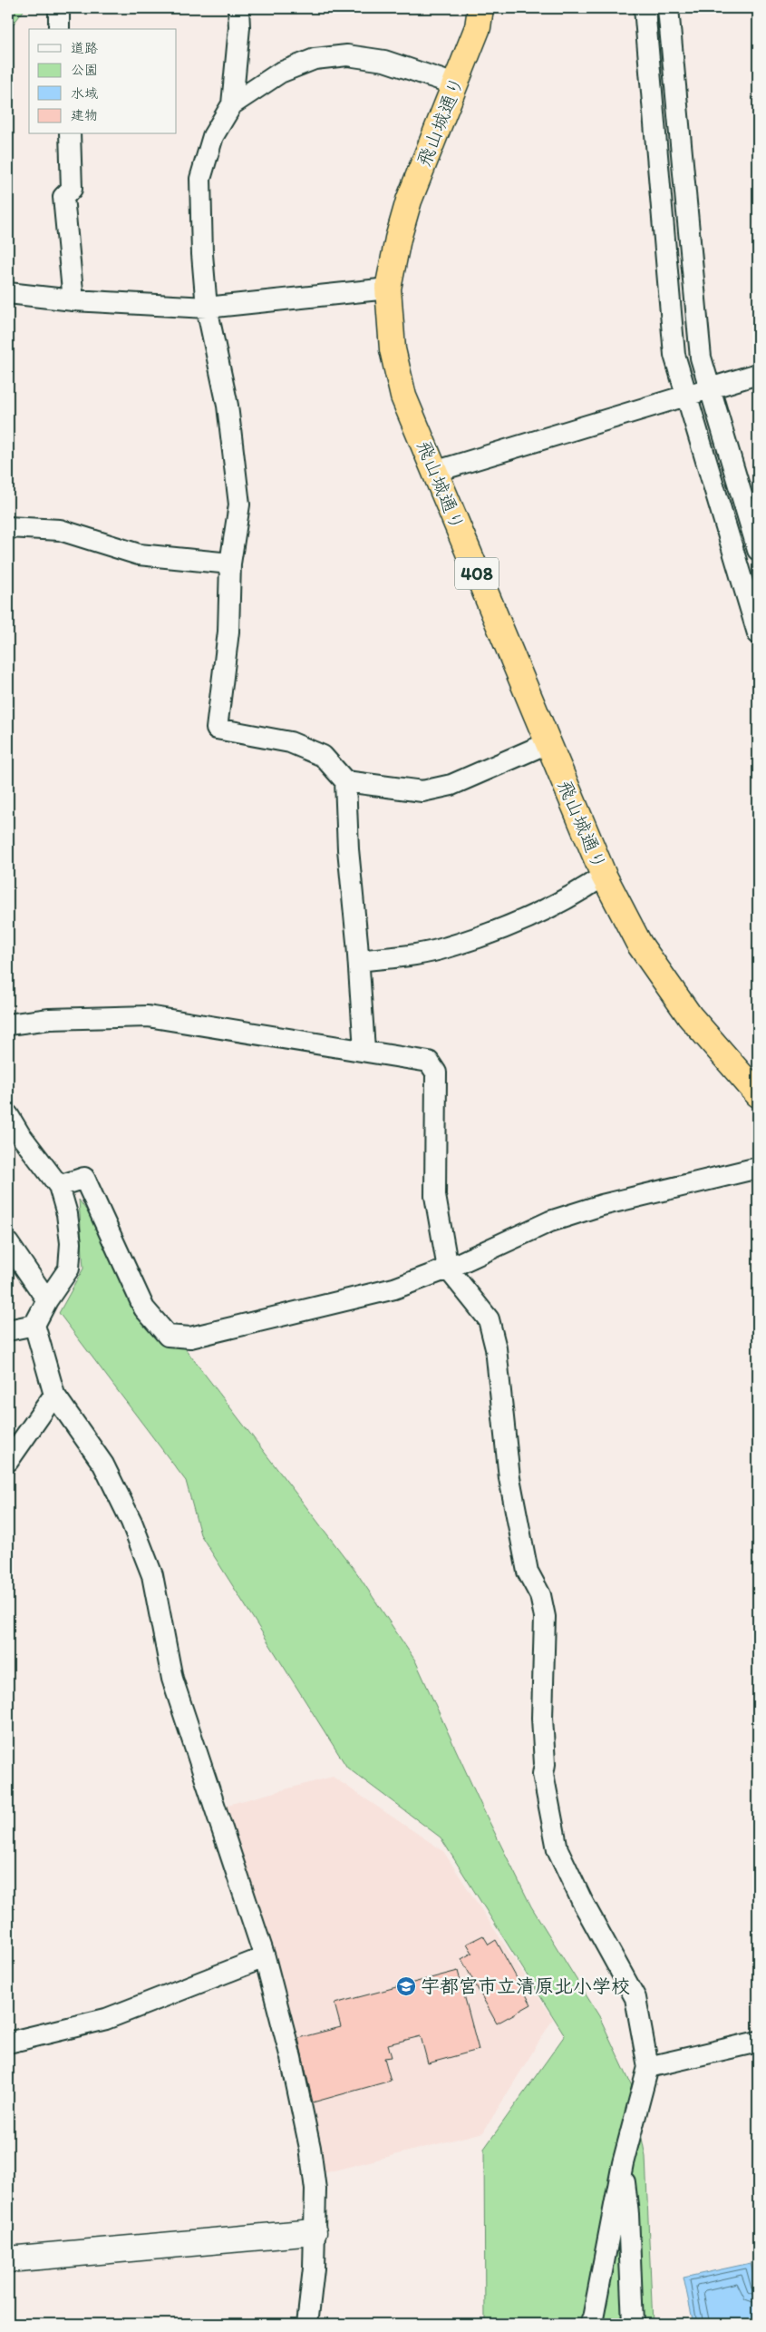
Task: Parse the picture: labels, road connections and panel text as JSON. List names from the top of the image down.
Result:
{
  "streets": {
    "highway": ["飛山城通り", "408"]
  },
  "places": {
    "school or university": ["宇都宮市立清原北小学校"]
  },
  "legend": [
    "道路",
    "公園",
    "水域",
    "建物"
  ]
}
